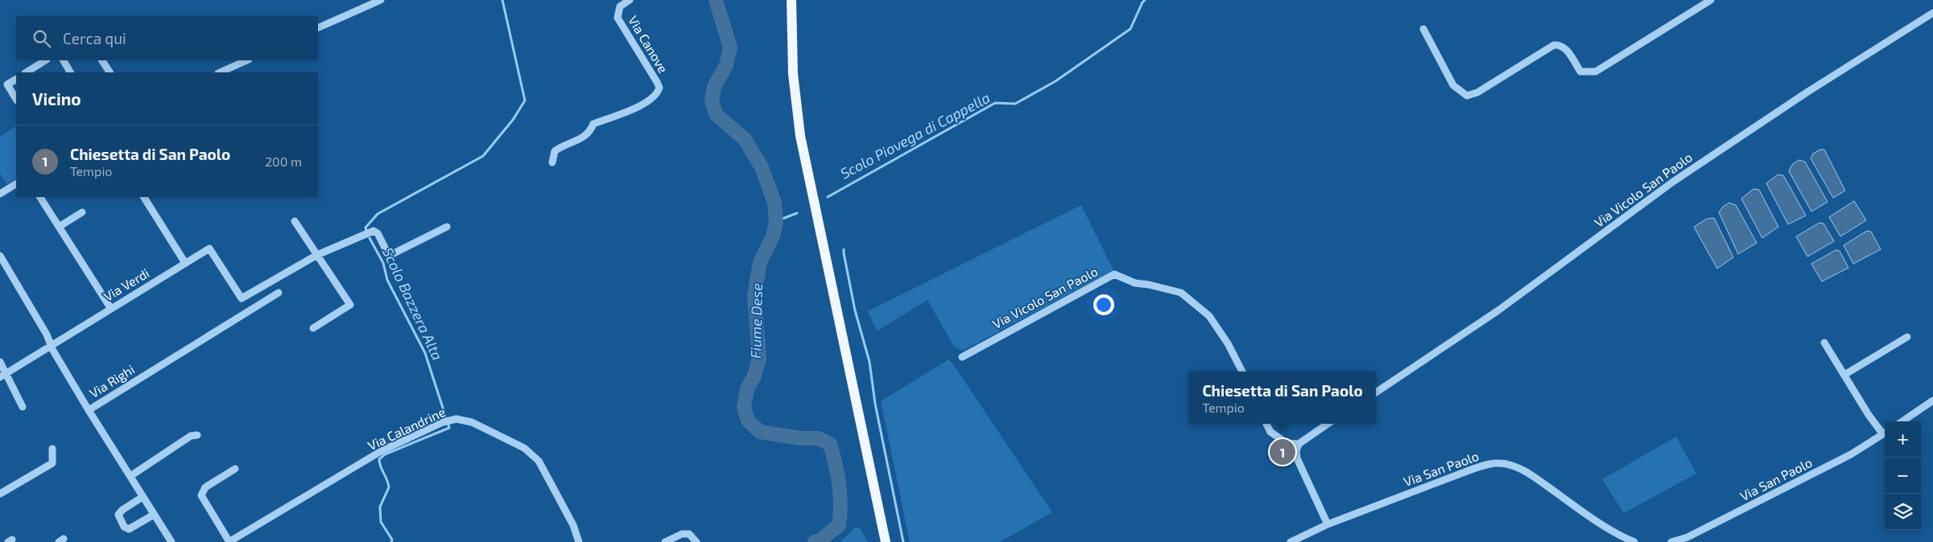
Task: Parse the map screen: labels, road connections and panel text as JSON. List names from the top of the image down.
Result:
{
  "streets": {
    "street": [
      "Via Canove",
      "Via Vicolo San Paolo",
      "Via Verdi",
      "Via Righi",
      "Via Calandrine",
      "Via San Paolo"
    ]
  },
  "crossings": [
    ["Via Verdi", "Via Righi"]
  ],
  "water": ["Scolo Piovega di Cappella", "Scolo Bazzera Alta", "Fiume Dese"],
  "page": {
    "search": "Cerca qui",
    "heading": "Vicino",
    "list": [
      {
        "mark": "1",
        "name": "Chiesetta di San Paolo",
        "note": "Tempio",
        "value": "200 m"
      }
    ],
    "popup": ["Chiesetta di San Paolo", "Tempio"],
    "map_buttons": ["+", "−"],
    "pins": "1"
  }
}
